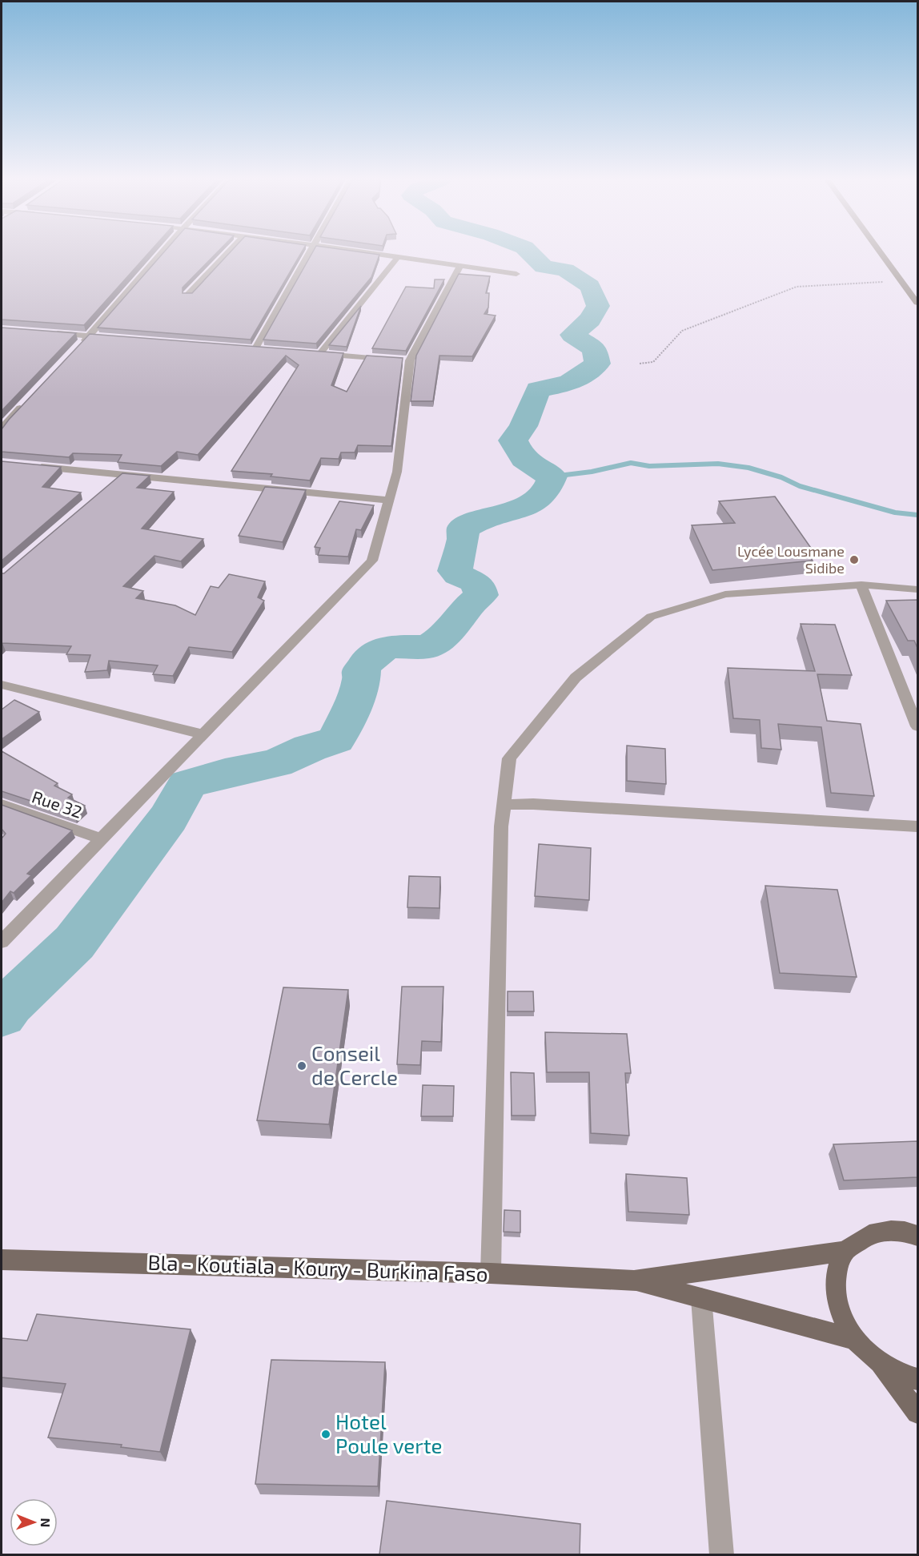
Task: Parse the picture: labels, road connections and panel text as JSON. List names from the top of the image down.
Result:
{
  "streets": {
    "main road": ["Bla - Koutiala - Koury - Burkina Faso"],
    "street": ["Rue 32"]
  },
  "places": ["Lycée Lousmane Sidibe", "Conseil de Cercle", "Hotel Poule verte"],
  "north": "right"
}
